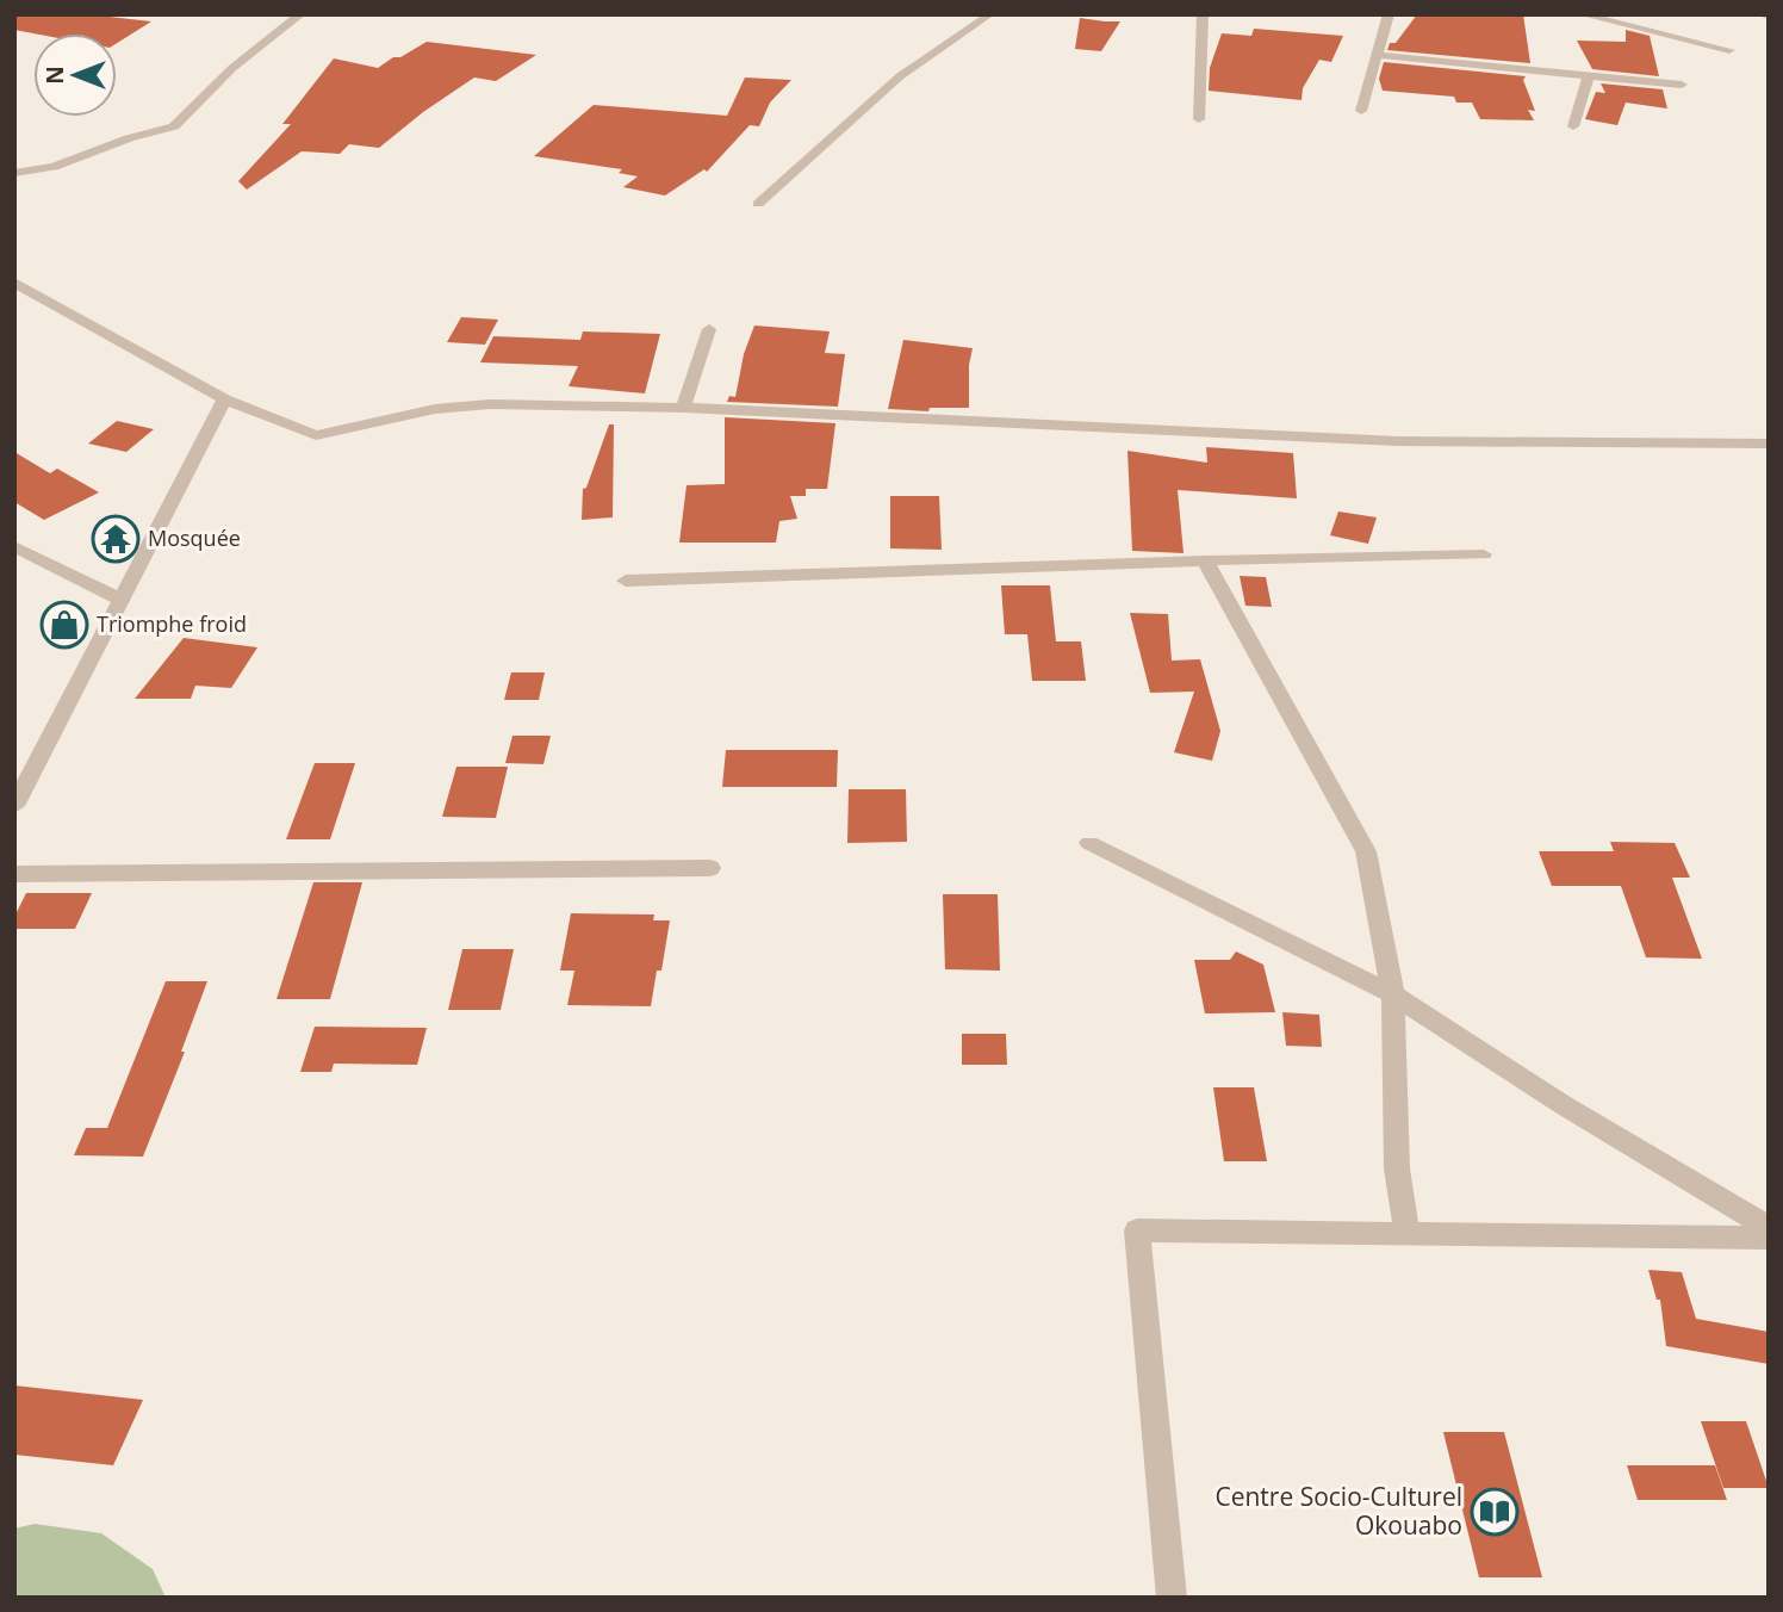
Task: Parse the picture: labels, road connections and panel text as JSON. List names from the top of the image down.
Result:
{
  "places": {
    "temple": ["Mosquée"],
    "shop": ["Triomphe froid"],
    "library": ["Centre Socio-Culturel Okouabo"]
  },
  "north": "left"
}
